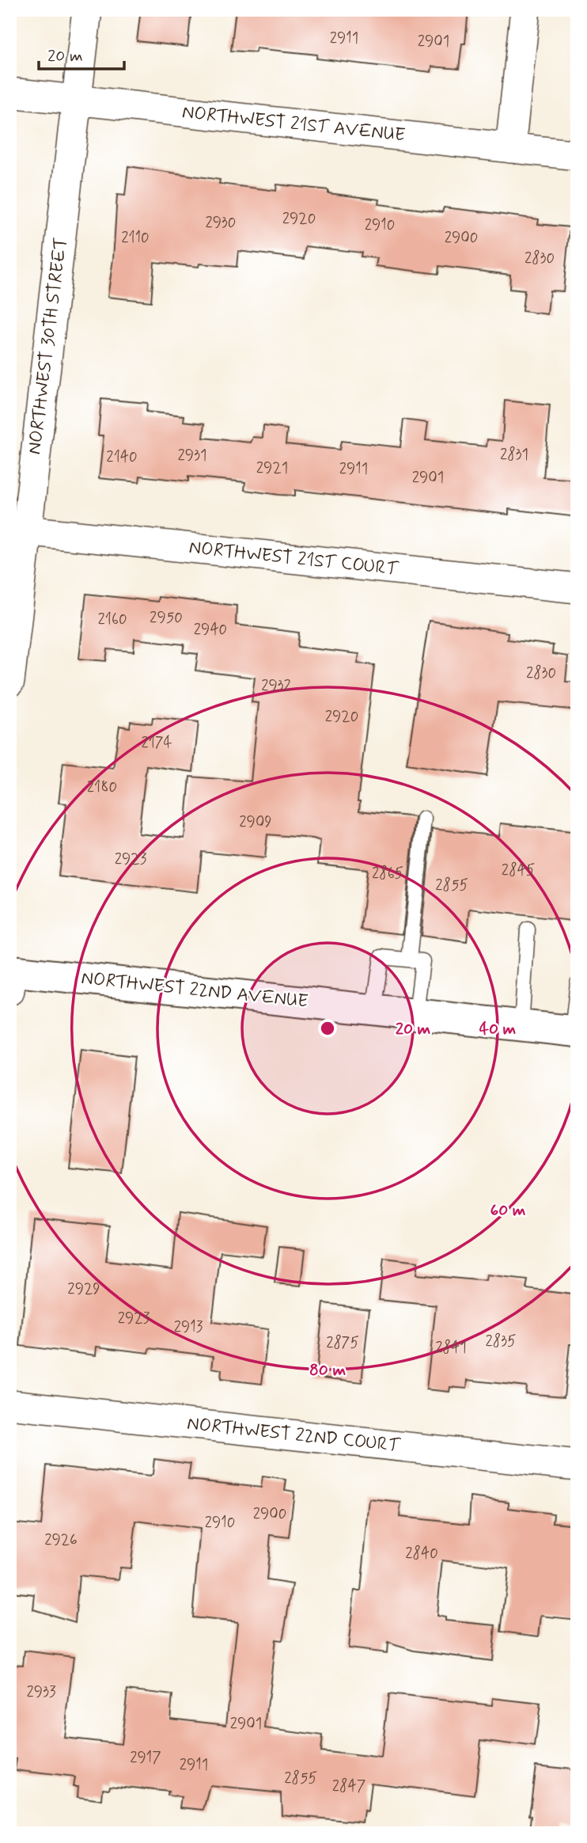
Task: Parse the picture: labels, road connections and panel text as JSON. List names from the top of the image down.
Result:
{
  "streets": {
    "main road": ["NORTHWEST 22ND AVENUE"],
    "street": [
      "NORTHWEST 21ST AVENUE",
      "NORTHWEST 30TH STREET",
      "NORTHWEST 21ST COURT",
      "NORTHWEST 22ND COURT"
    ]
  },
  "crossings": [
    ["NORTHWEST 21ST AVENUE", "NORTHWEST 30TH STREET"],
    ["NORTHWEST 30TH STREET", "NORTHWEST 21ST COURT"]
  ],
  "house_numbers": [
    "2911",
    "2901",
    "2920",
    "2930",
    "2910",
    "2110",
    "2900",
    "2830",
    "2831",
    "2931",
    "2140",
    "2921",
    "2911",
    "2901",
    "2950",
    "2160",
    "2940",
    "2830",
    "2932",
    "2920",
    "2174",
    "2180",
    "2909",
    "2923",
    "2845",
    "2865",
    "2855",
    "2929",
    "2923",
    "2913",
    "2835",
    "2875",
    "2841",
    "2900",
    "2910",
    "2926",
    "2840",
    "2933",
    "2901",
    "2917",
    "2911",
    "2855",
    "2847"
  ],
  "scale_bar": "20 m",
  "rings": [
    "20 m",
    "40 m",
    "60 m",
    "80 m"
  ]
}
